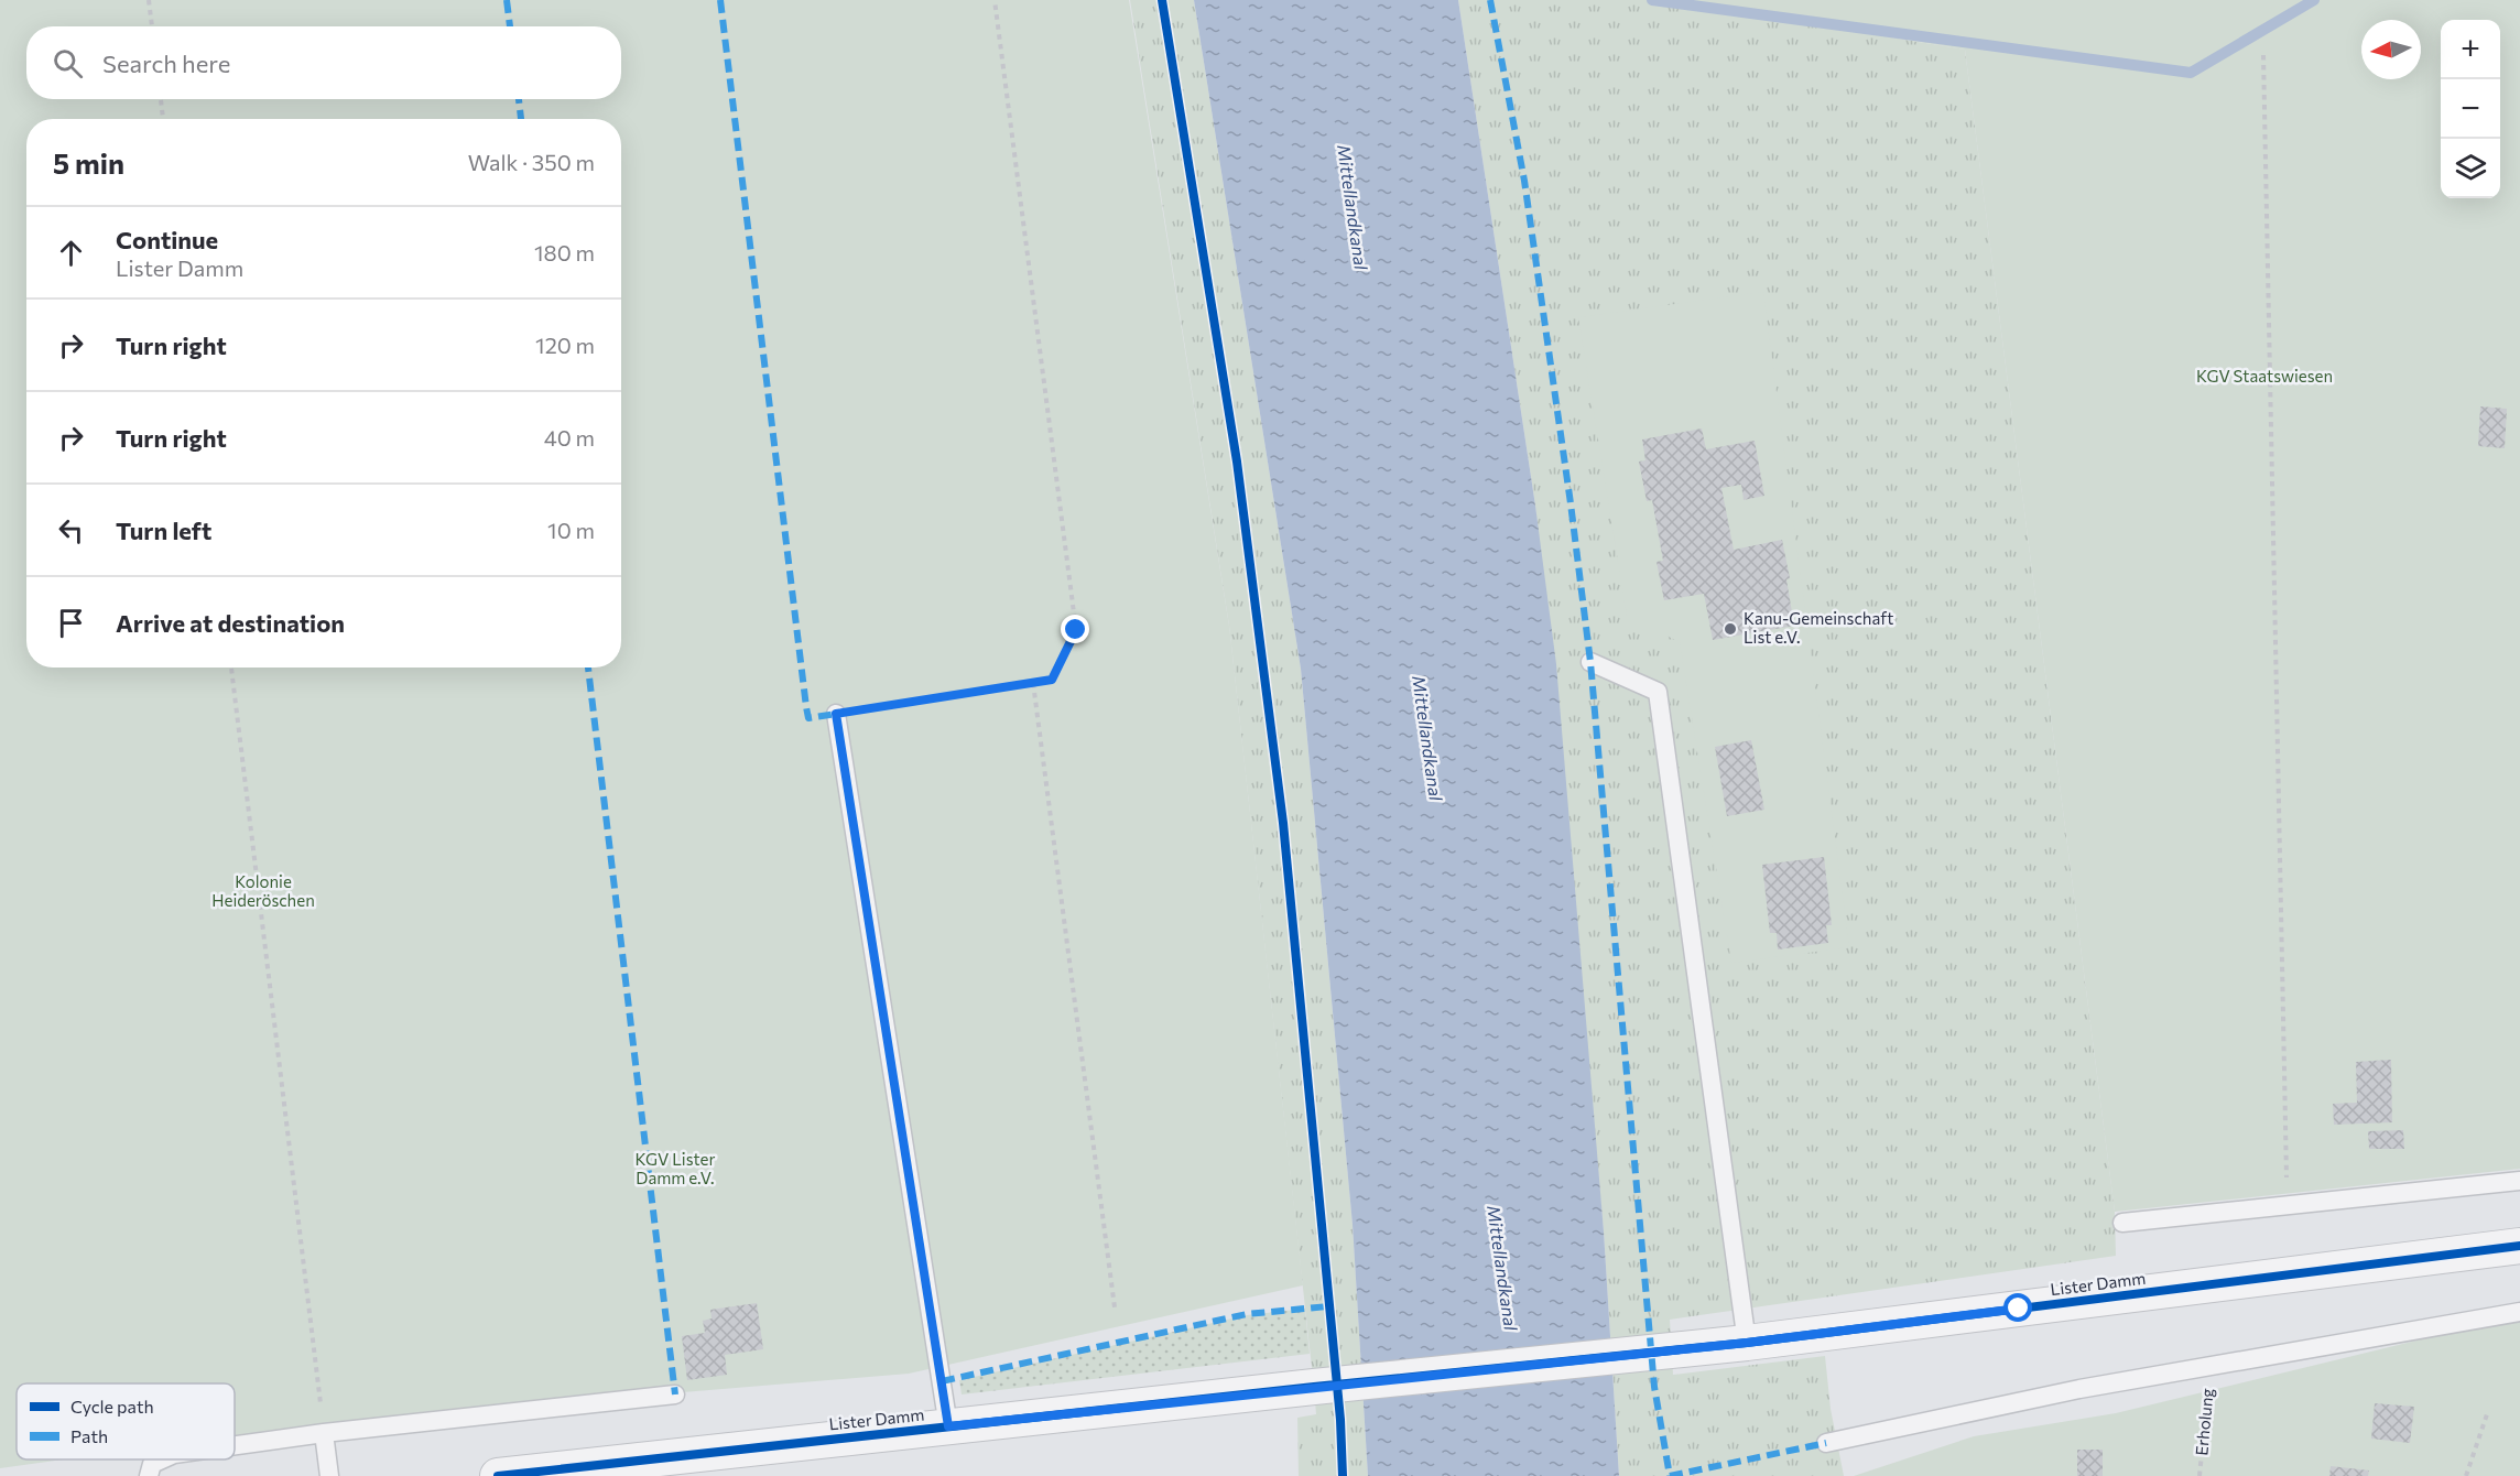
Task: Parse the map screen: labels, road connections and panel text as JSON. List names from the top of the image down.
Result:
{
  "streets": {
    "street": ["Lister Damm"],
    "path": ["Erholung"]
  },
  "water": ["Mittellandkanal"],
  "parks": ["KGV Staatswiesen", "Kolonie Heideröschen", "KGV Lister Damm e.V."],
  "places": ["Kanu-Gemeinschaft List e.V."],
  "legend": ["Cycle path", "Path"],
  "north": "left",
  "page": {
    "map_buttons": ["+", "−"],
    "search": "Search here",
    "heading": ["5 min", "Walk · 350 m"],
    "list": [
      ["Continue", "Lister Damm", "180 m"],
      ["Turn right", "120 m"],
      ["Turn right", "40 m"],
      ["Turn left", "10 m"],
      "Arrive at destination"
    ]
  }
}
